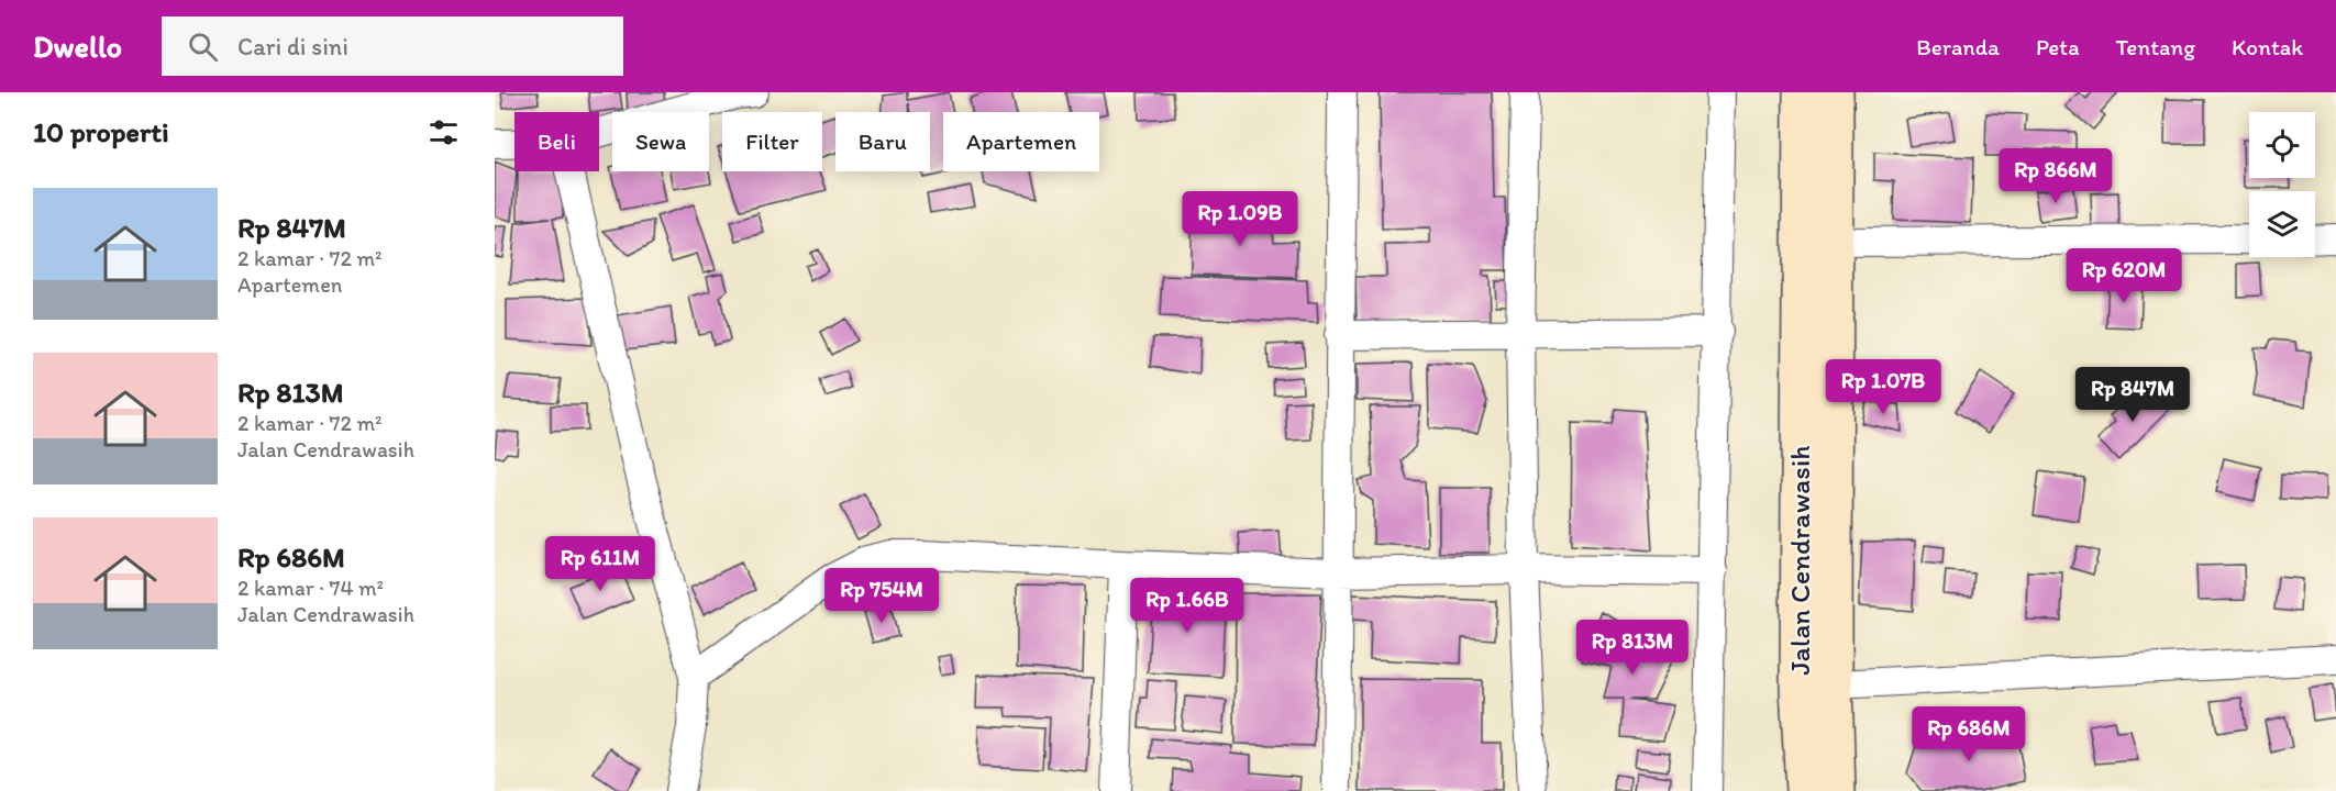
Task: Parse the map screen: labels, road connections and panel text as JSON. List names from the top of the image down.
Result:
{
  "streets": {
    "main road": ["Jalan Cendrawasih"]
  },
  "page": {
    "header": "Dwello",
    "search": "Cari di sini",
    "nav": [
      "Beranda",
      "Peta",
      "Tentang",
      "Kontak"
    ],
    "heading": "10 properti",
    "chip": [
      "Beli",
      "Sewa",
      "Filter",
      "Baru",
      "Apartemen"
    ],
    "price": [
      "Rp 866M",
      "Rp 1.09B",
      "Rp 620M",
      "Rp 1.07B",
      "Rp 847M",
      "Rp 611M",
      "Rp 754M",
      "Rp 1.66B",
      "Rp 813M",
      "Rp 686M"
    ],
    "list": [
      {
        "name": "Rp 847M",
        "note": "2 kamar · 72 m² · Apartemen"
      },
      {
        "name": "Rp 813M",
        "note": "2 kamar · 72 m² · Jalan Cendrawasih"
      },
      {
        "name": "Rp 686M",
        "note": "2 kamar · 74 m² · Jalan Cendrawasih"
      }
    ]
  }
}
